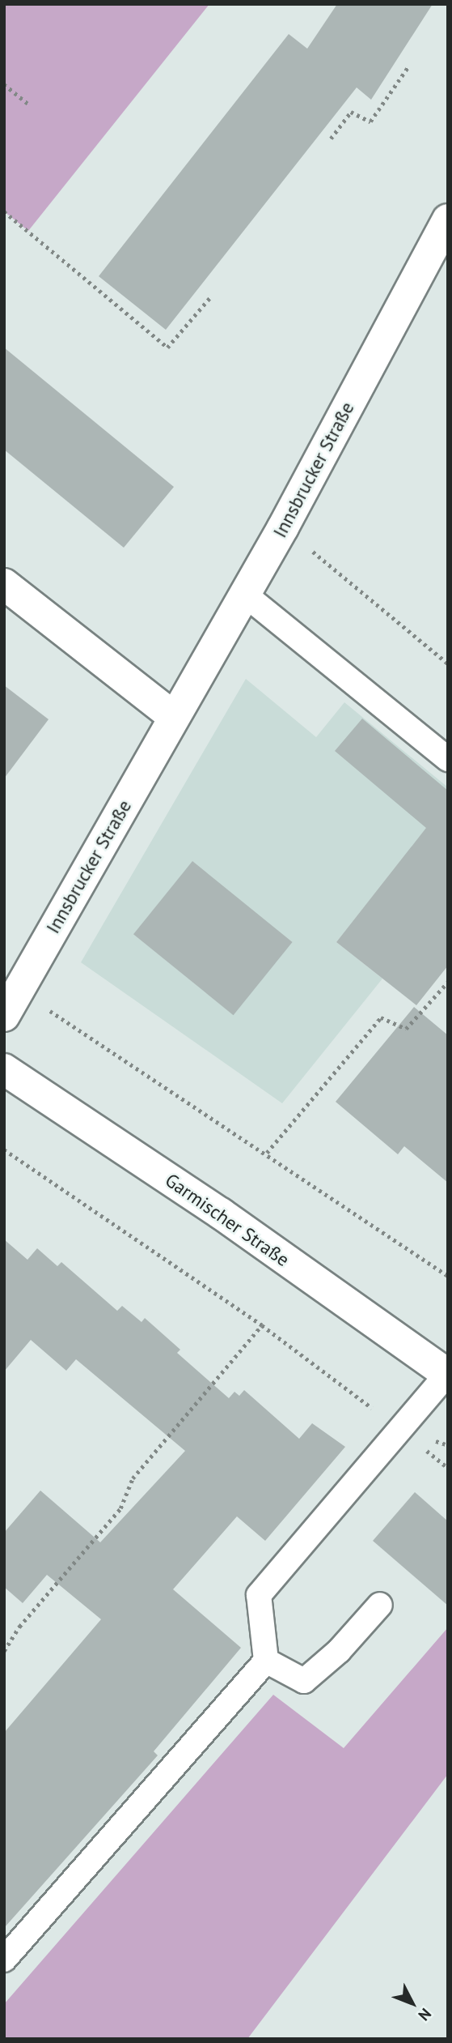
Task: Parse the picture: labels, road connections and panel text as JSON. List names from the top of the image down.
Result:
{
  "streets": {
    "street": ["Innsbrucker Straße", "Garmischer Straße"]
  },
  "north": "bottom right"
}
